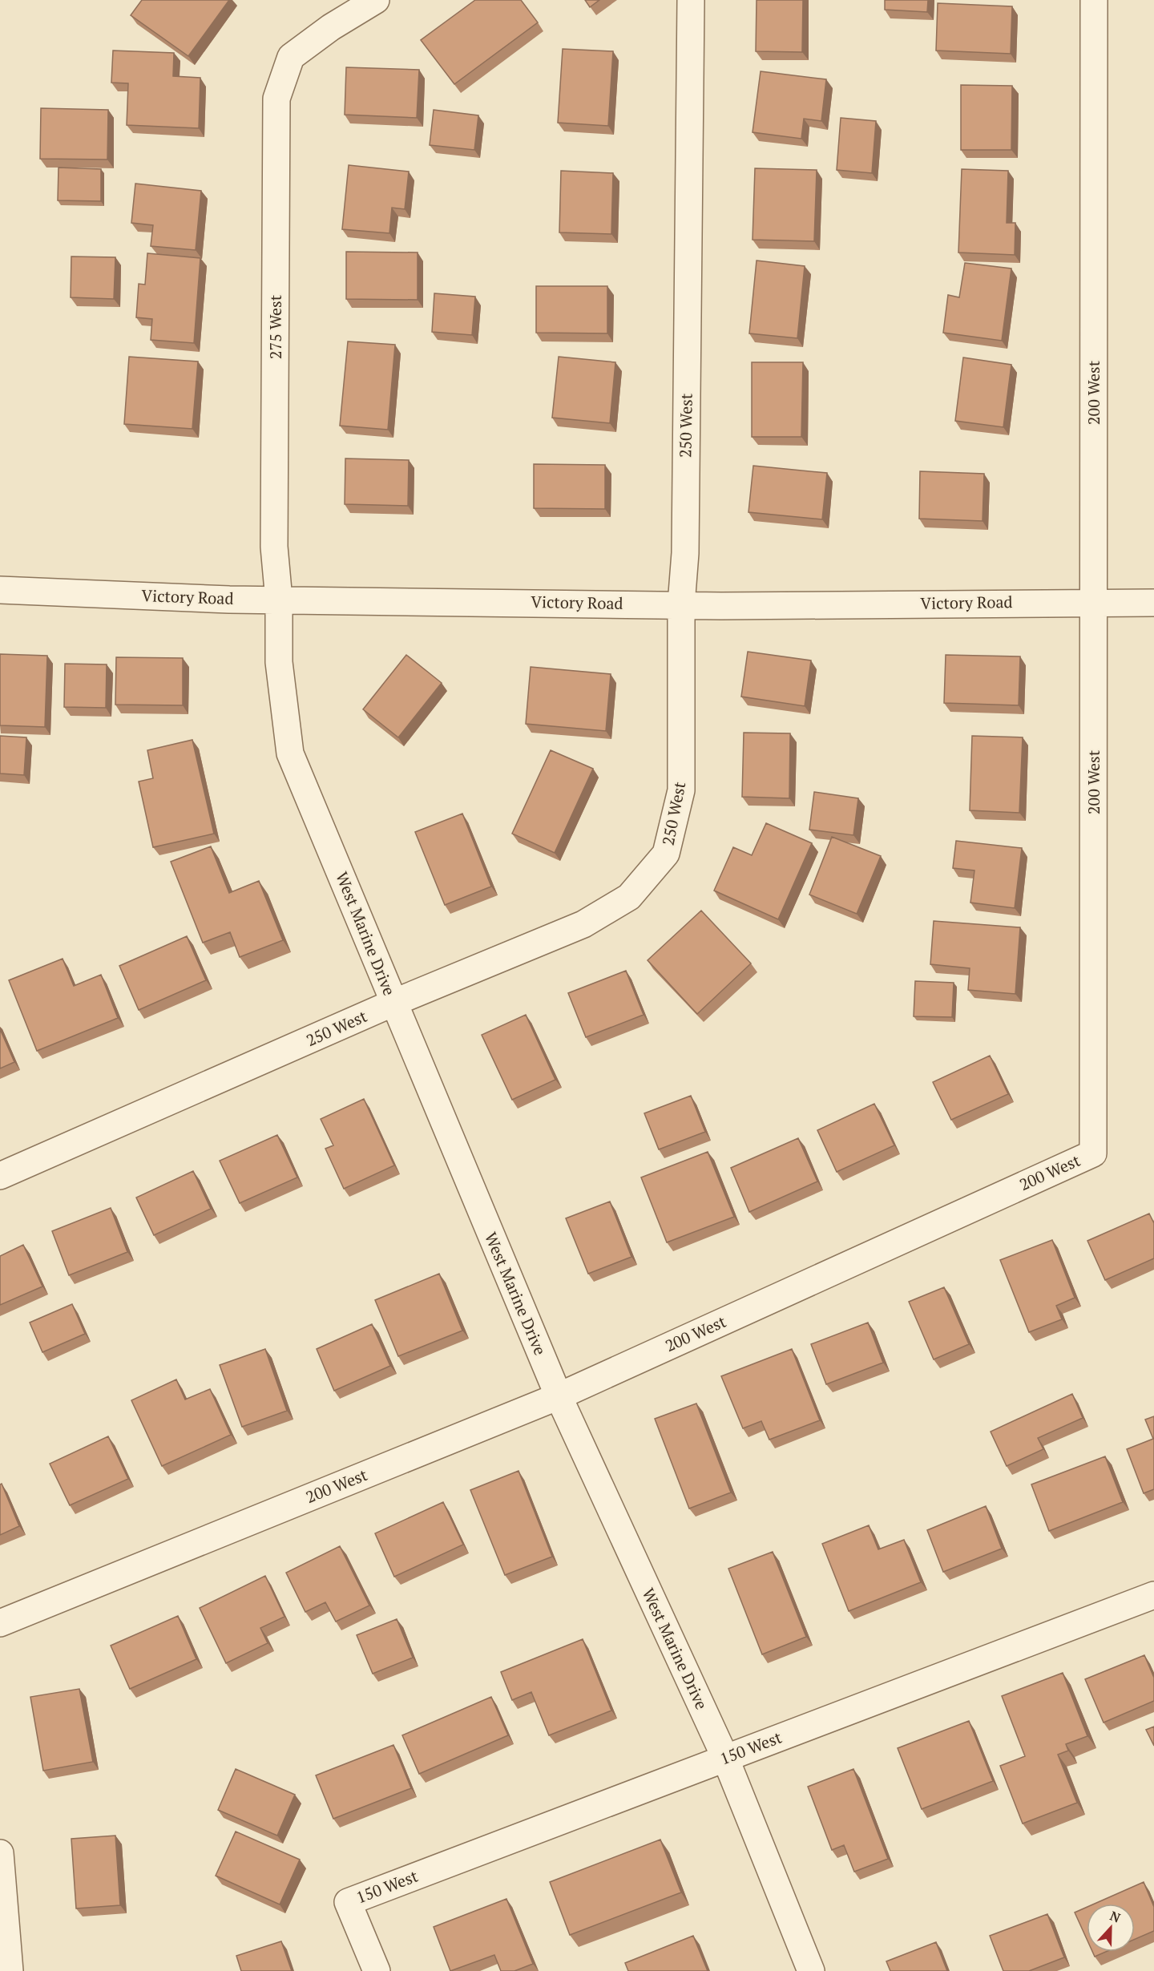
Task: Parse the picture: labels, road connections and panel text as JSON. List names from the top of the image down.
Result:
{
  "streets": {
    "street": [
      "275 West",
      "200 West",
      "250 West",
      "Victory Road",
      "West Marine Drive",
      "150 West"
    ]
  },
  "crossings": [
    ["275 West", "Victory Road"],
    ["275 West", "West Marine Drive"],
    ["200 West", "Victory Road"],
    ["200 West", "West Marine Drive"],
    ["250 West", "Victory Road"],
    ["250 West", "West Marine Drive"],
    ["Victory Road", "West Marine Drive"],
    ["West Marine Drive", "150 West"]
  ],
  "north": "top"
}
